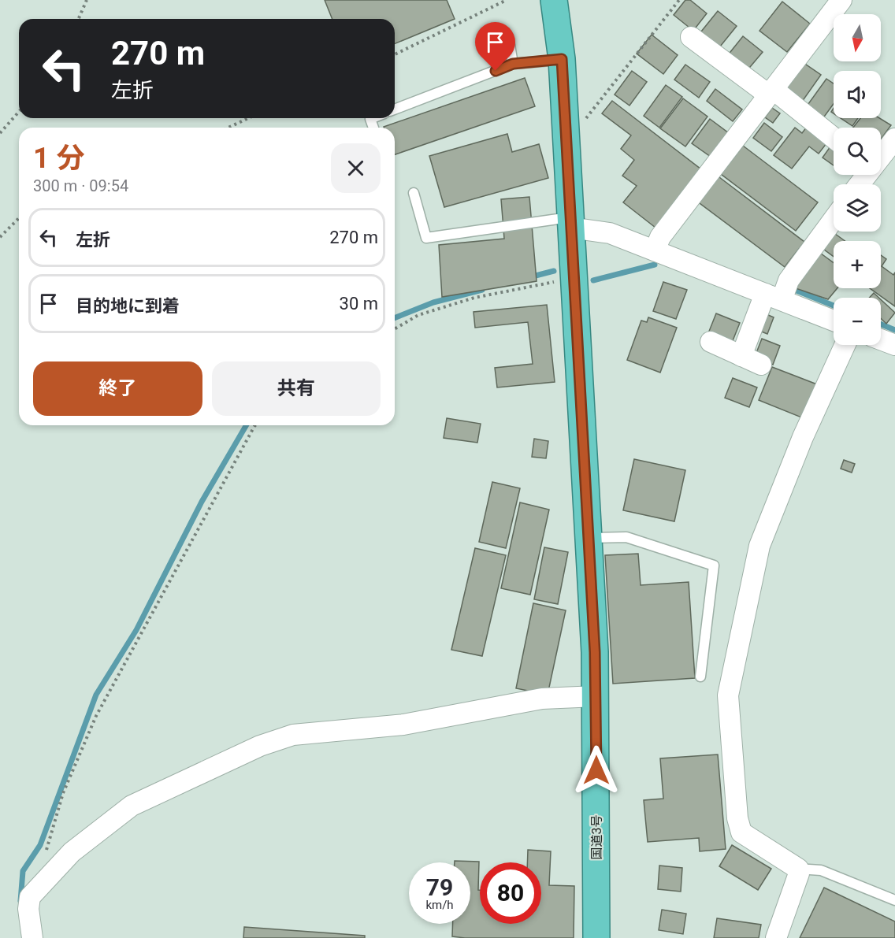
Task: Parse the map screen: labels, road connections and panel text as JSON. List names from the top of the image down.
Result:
{
  "streets": {
    "highway": ["国道3号"]
  },
  "north": "bottom",
  "page": {
    "map_buttons": ["+", "−"],
    "turn": ["270 m", "左折"],
    "heading": ["1 分", "300 m · 09:54"],
    "list": [
      {
        "name": "左折",
        "value": "270 m"
      },
      {
        "name": "目的地に到着",
        "value": "30 m"
      }
    ],
    "buttons": ["終了", "共有"],
    "speed": "79 km/h",
    "limit": "80"
  }
}
